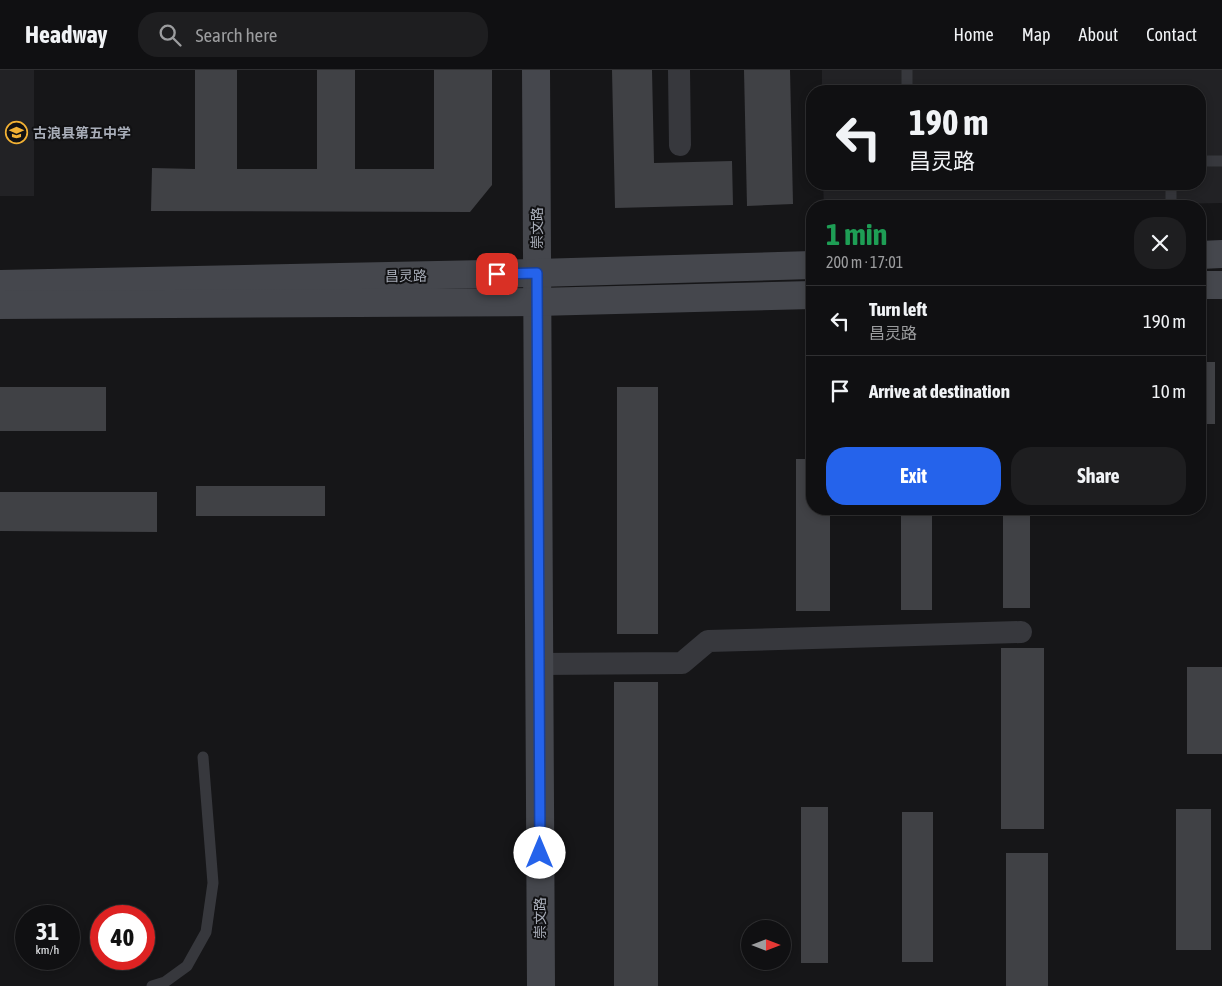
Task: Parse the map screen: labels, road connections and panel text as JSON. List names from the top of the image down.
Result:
{
  "streets": {
    "main road": ["崇文路", "昌灵路"]
  },
  "crossings": [
    ["崇文路", "昌灵路"]
  ],
  "places": {
    "school or university": ["古浪县第五中学"]
  },
  "north": "right",
  "page": {
    "header": "Headway",
    "search": "Search here",
    "nav": [
      "Home",
      "Map",
      "About",
      "Contact"
    ],
    "turn": ["190 m", "昌灵路"],
    "heading": ["1 min", "200 m · 17:01"],
    "list": [
      {
        "name": "Turn left",
        "note": "昌灵路",
        "value": "190 m"
      },
      {
        "name": "Arrive at destination",
        "value": "10 m"
      }
    ],
    "buttons": ["Exit", "Share"],
    "speed": "31 km/h",
    "limit": "40"
  }
}
